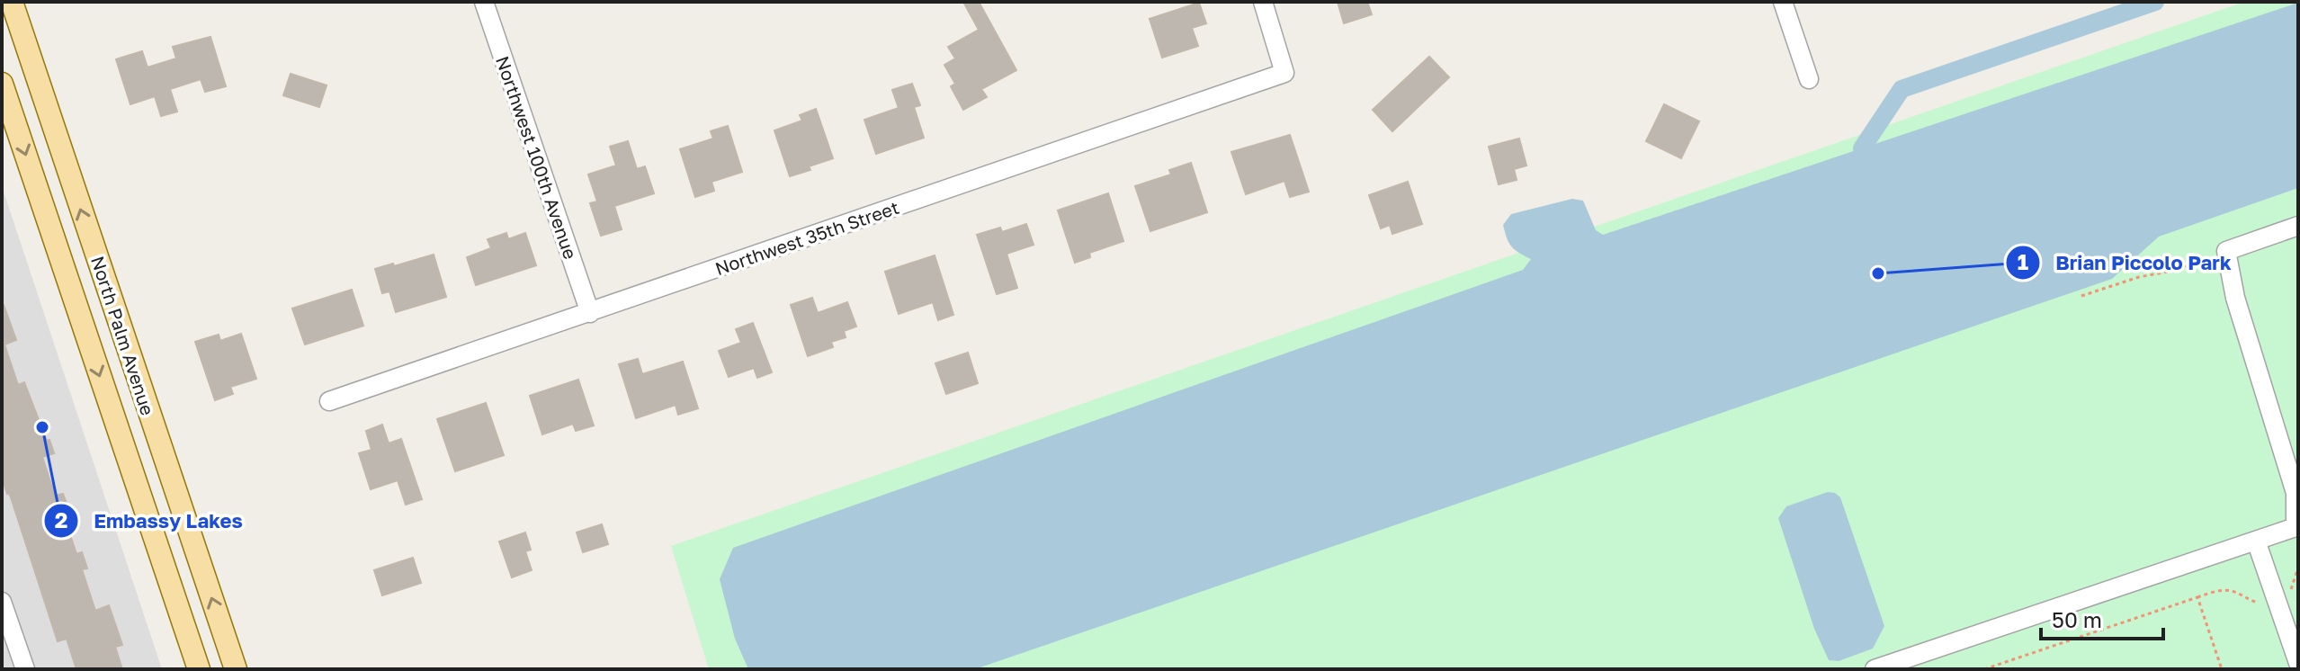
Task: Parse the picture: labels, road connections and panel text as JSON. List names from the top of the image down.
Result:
{
  "streets": {
    "main road": ["North Palm Avenue"],
    "street": ["Northwest 100th Avenue", "Northwest 35th Street"]
  },
  "crossings": [
    ["Northwest 100th Avenue", "Northwest 35th Street"]
  ],
  "places": ["Brian Piccolo Park", "Embassy Lakes"],
  "scale_bar": "50 m"
}
